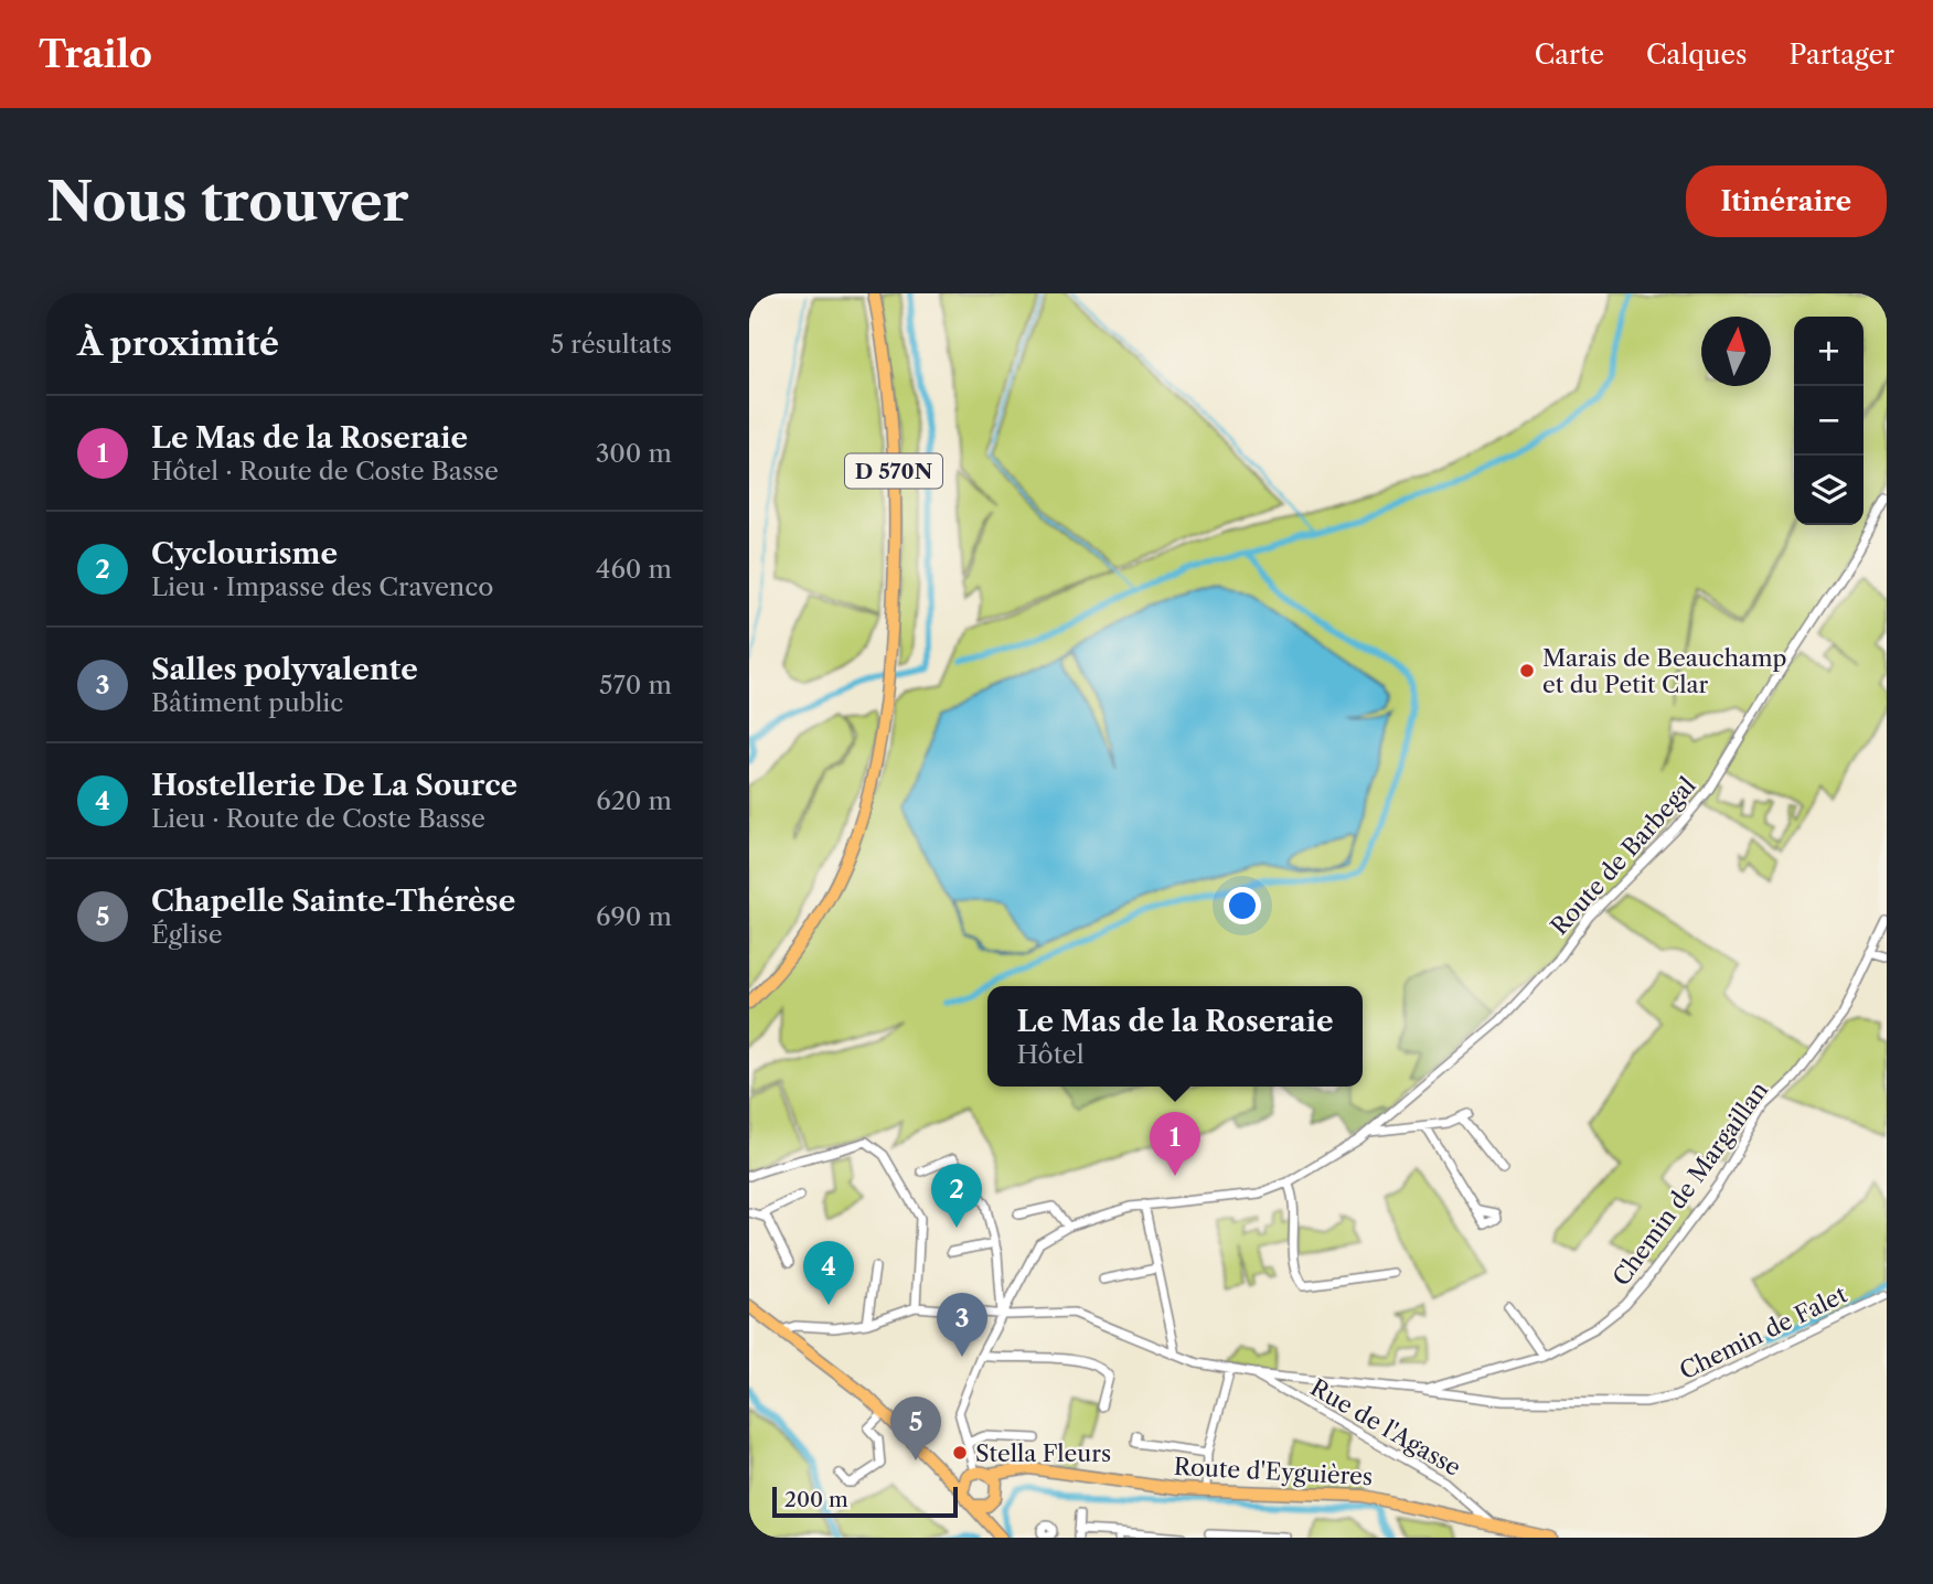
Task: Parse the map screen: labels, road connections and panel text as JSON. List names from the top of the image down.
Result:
{
  "streets": {
    "main road": ["D 570N", "Route d'Eyguières"],
    "street": [
      "Route de Barbegal",
      "Chemin de Margaillan",
      "Chemin de Falet",
      "Rue de l'Agasse"
    ]
  },
  "crossings": [
    ["Route de Barbegal", "Chemin de Margaillan"],
    ["Route de Barbegal", "Route d'Eyguières"],
    ["Chemin de Margaillan", "Chemin de Falet"],
    ["Chemin de Margaillan", "Rue de l'Agasse"],
    ["Rue de l'Agasse", "Route d'Eyguières"]
  ],
  "places": ["Marais de Beauchamp et du Petit Clar", "Stella Fleurs"],
  "scale_bar": "200 m",
  "north": "top",
  "page": {
    "header": "Trailo",
    "nav": ["Carte", "Calques", "Partager"],
    "buttons": "Itinéraire",
    "title": "Nous trouver",
    "heading": ["À proximité", "5 résultats"],
    "map_buttons": ["+", "−"],
    "list": [
      {
        "mark": "1",
        "name": "Le Mas de la Roseraie",
        "note": "Hôtel · Route de Coste Basse",
        "value": "300 m"
      },
      {
        "mark": "2",
        "name": "Cyclourisme",
        "note": "Lieu · Impasse des Cravenco",
        "value": "460 m"
      },
      {
        "mark": "3",
        "name": "Salles polyvalente",
        "note": "Bâtiment public",
        "value": "570 m"
      },
      {
        "mark": "4",
        "name": "Hostellerie De La Source",
        "note": "Lieu · Route de Coste Basse",
        "value": "620 m"
      },
      {
        "mark": "5",
        "name": "Chapelle Sainte-Thérèse",
        "note": "Église",
        "value": "690 m"
      }
    ],
    "popup": ["Le Mas de la Roseraie", "Hôtel"],
    "pins": [
      "1",
      "2",
      "4",
      "3",
      "5"
    ],
    "scale": "200 m"
  }
}
